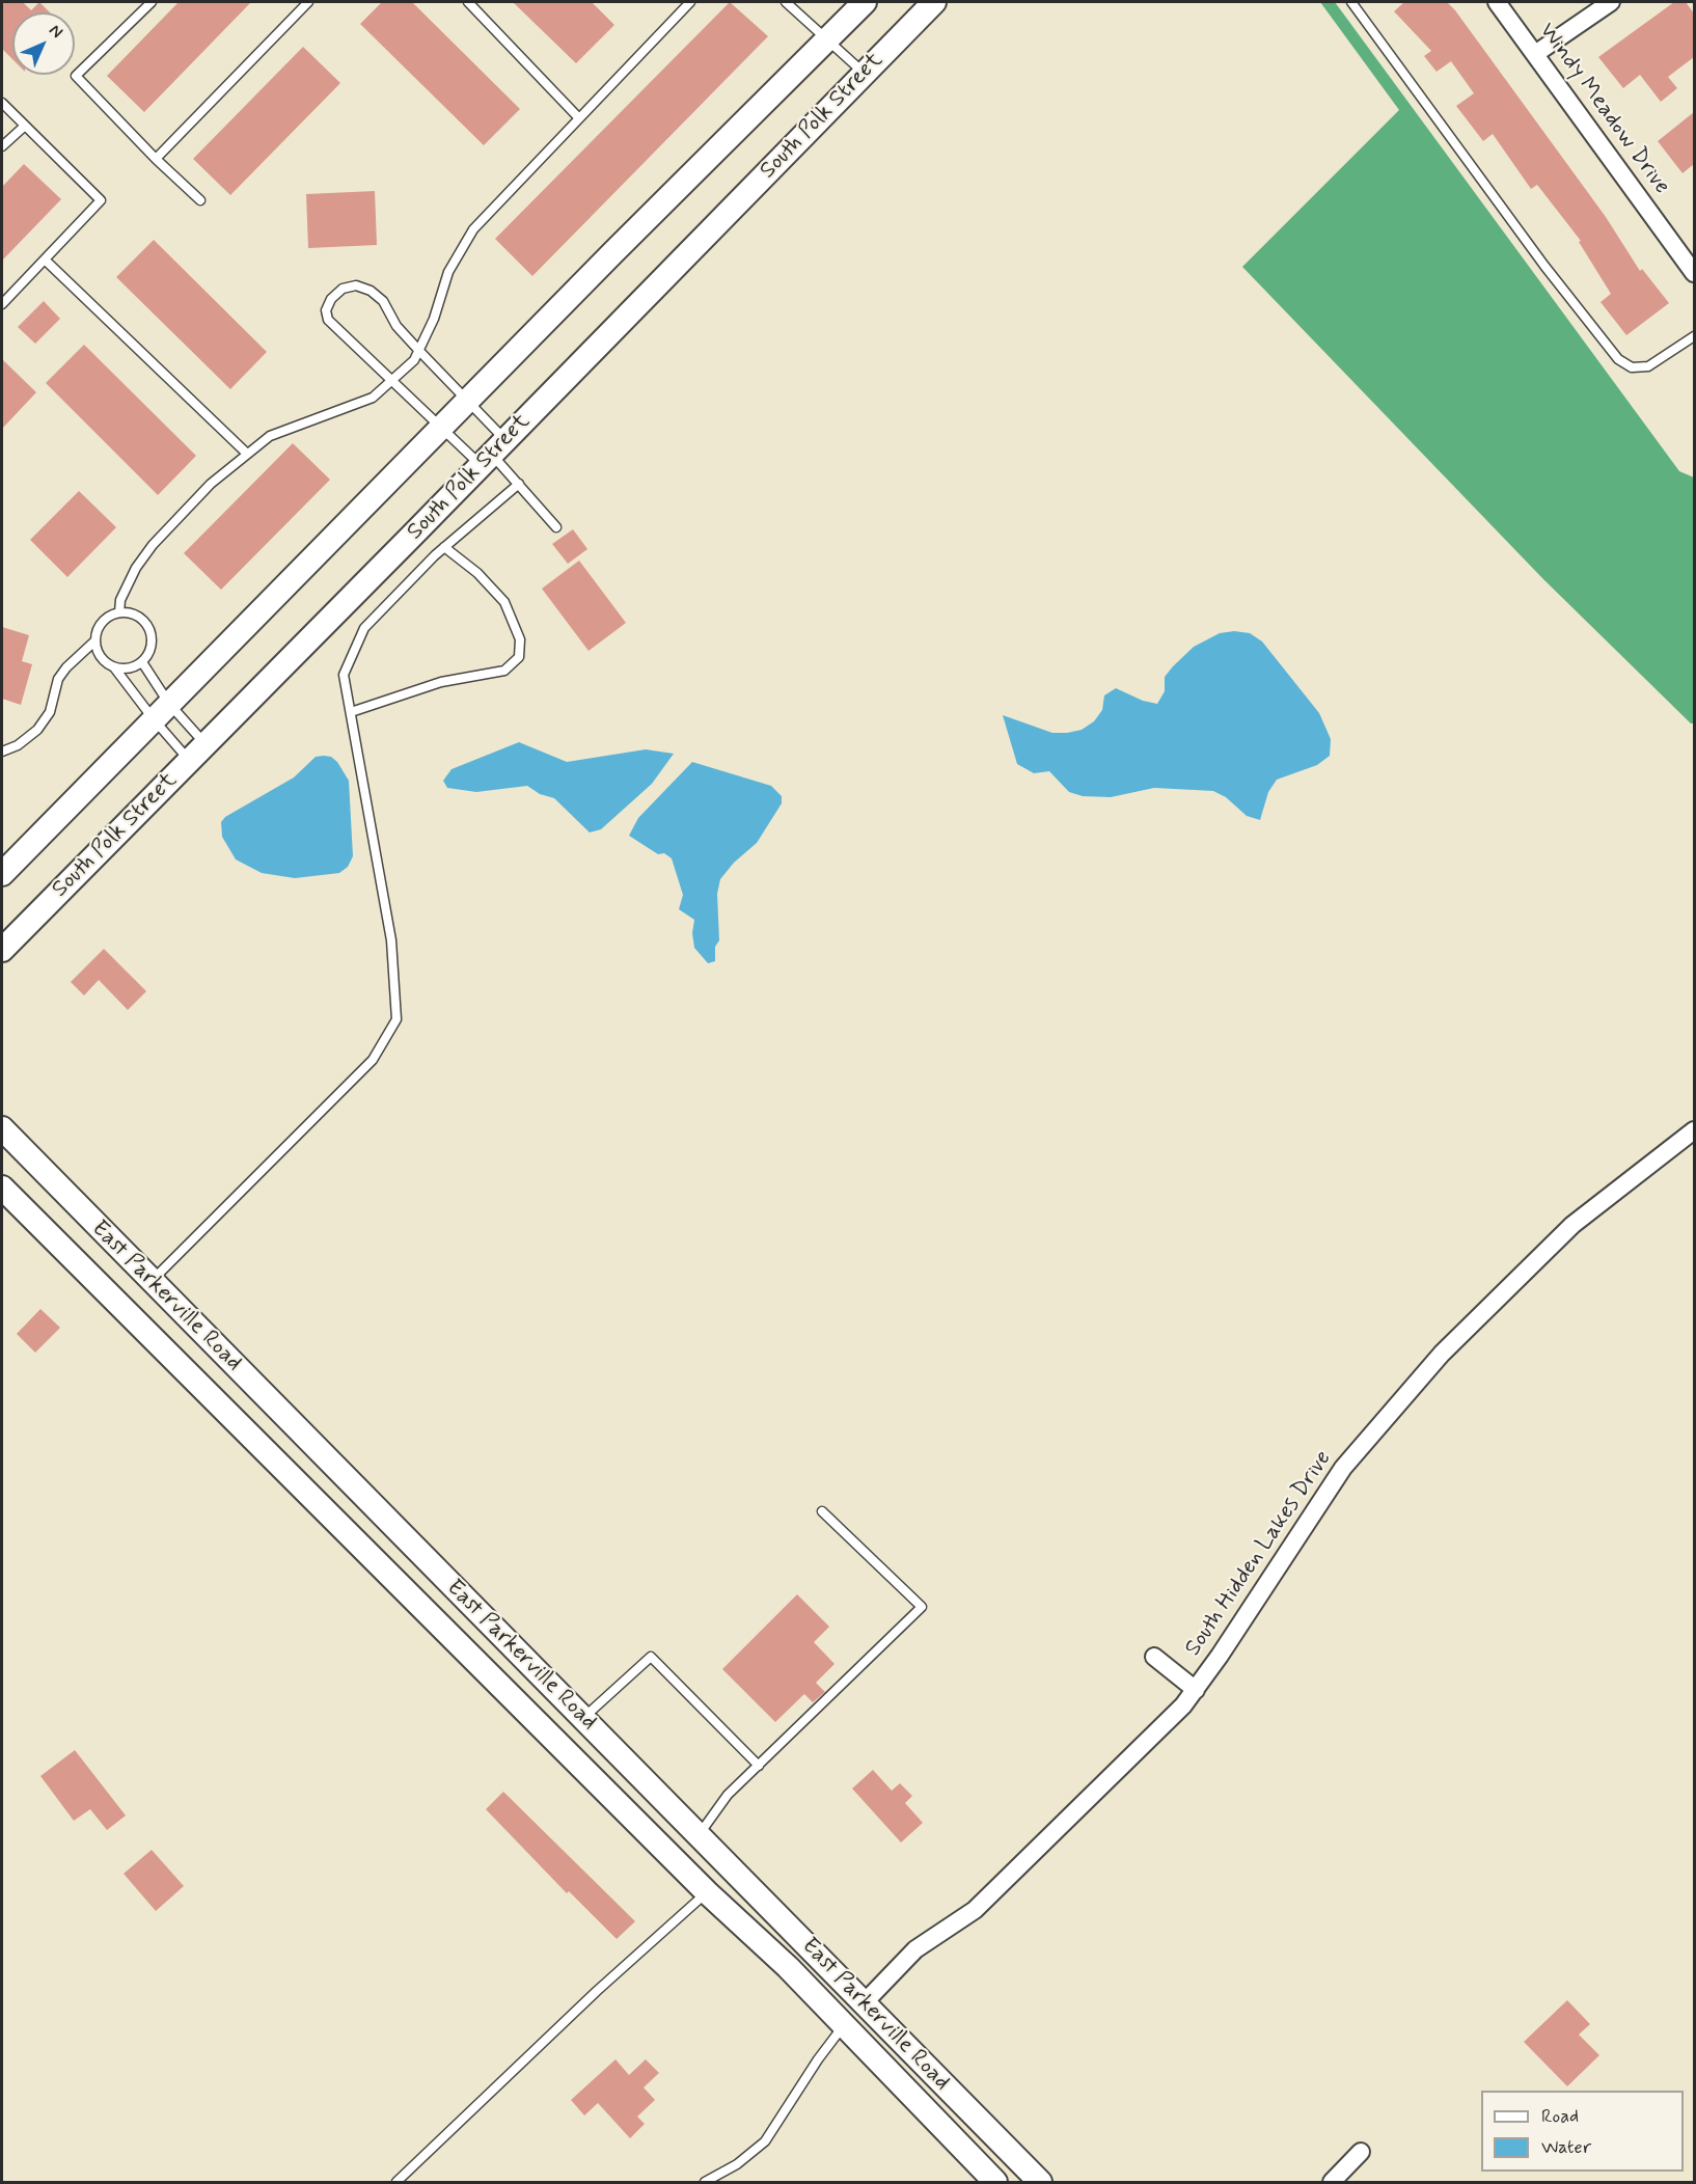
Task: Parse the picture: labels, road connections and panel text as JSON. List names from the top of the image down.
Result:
{
  "streets": {
    "main road": ["South Polk Street", "East Parkerville Road"],
    "street": ["Windy Meadow Drive", "South Hidden Lakes Drive"]
  },
  "crossings": [
    ["East Parkerville Road", "South Hidden Lakes Drive"]
  ],
  "legend": ["Road", "Water"],
  "north": "top right"
}
